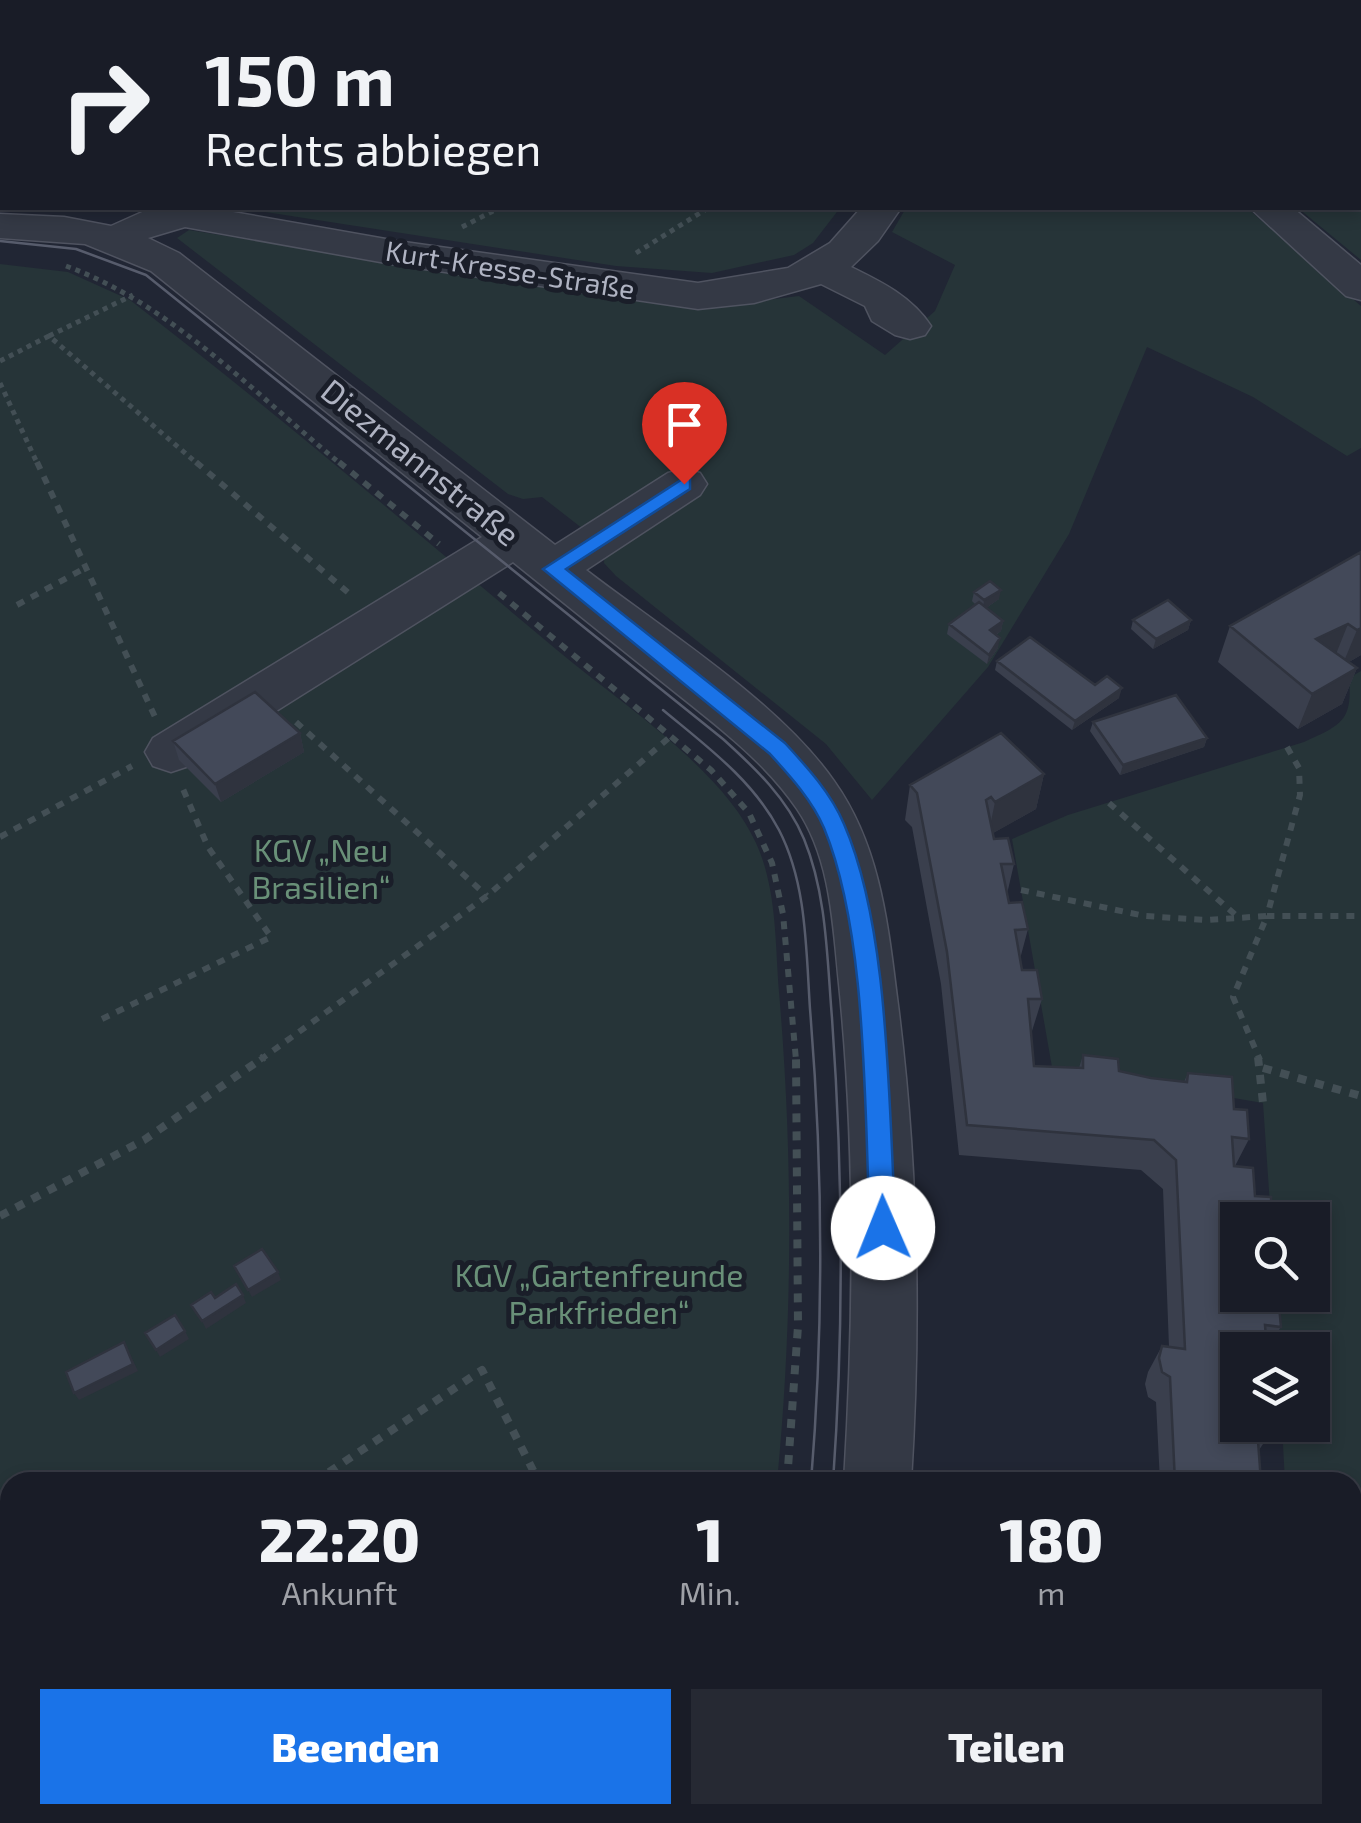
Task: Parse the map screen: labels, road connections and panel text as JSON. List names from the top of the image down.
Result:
{
  "streets": {
    "street": ["Kurt-Kresse-Straße", "Diezmannstraße"]
  },
  "crossings": [
    ["Kurt-Kresse-Straße", "Diezmannstraße"]
  ],
  "parks": ["KGV „Neu Brasilien“", "KGV „Gartenfreunde Parkfrieden“"],
  "page": {
    "turn": ["150 m", "Rechts abbiegen"],
    "eta": [
      "22:20",
      "Ankunft",
      "1",
      "Min.",
      "180",
      "m"
    ],
    "buttons": ["Beenden", "Teilen"]
  }
}
